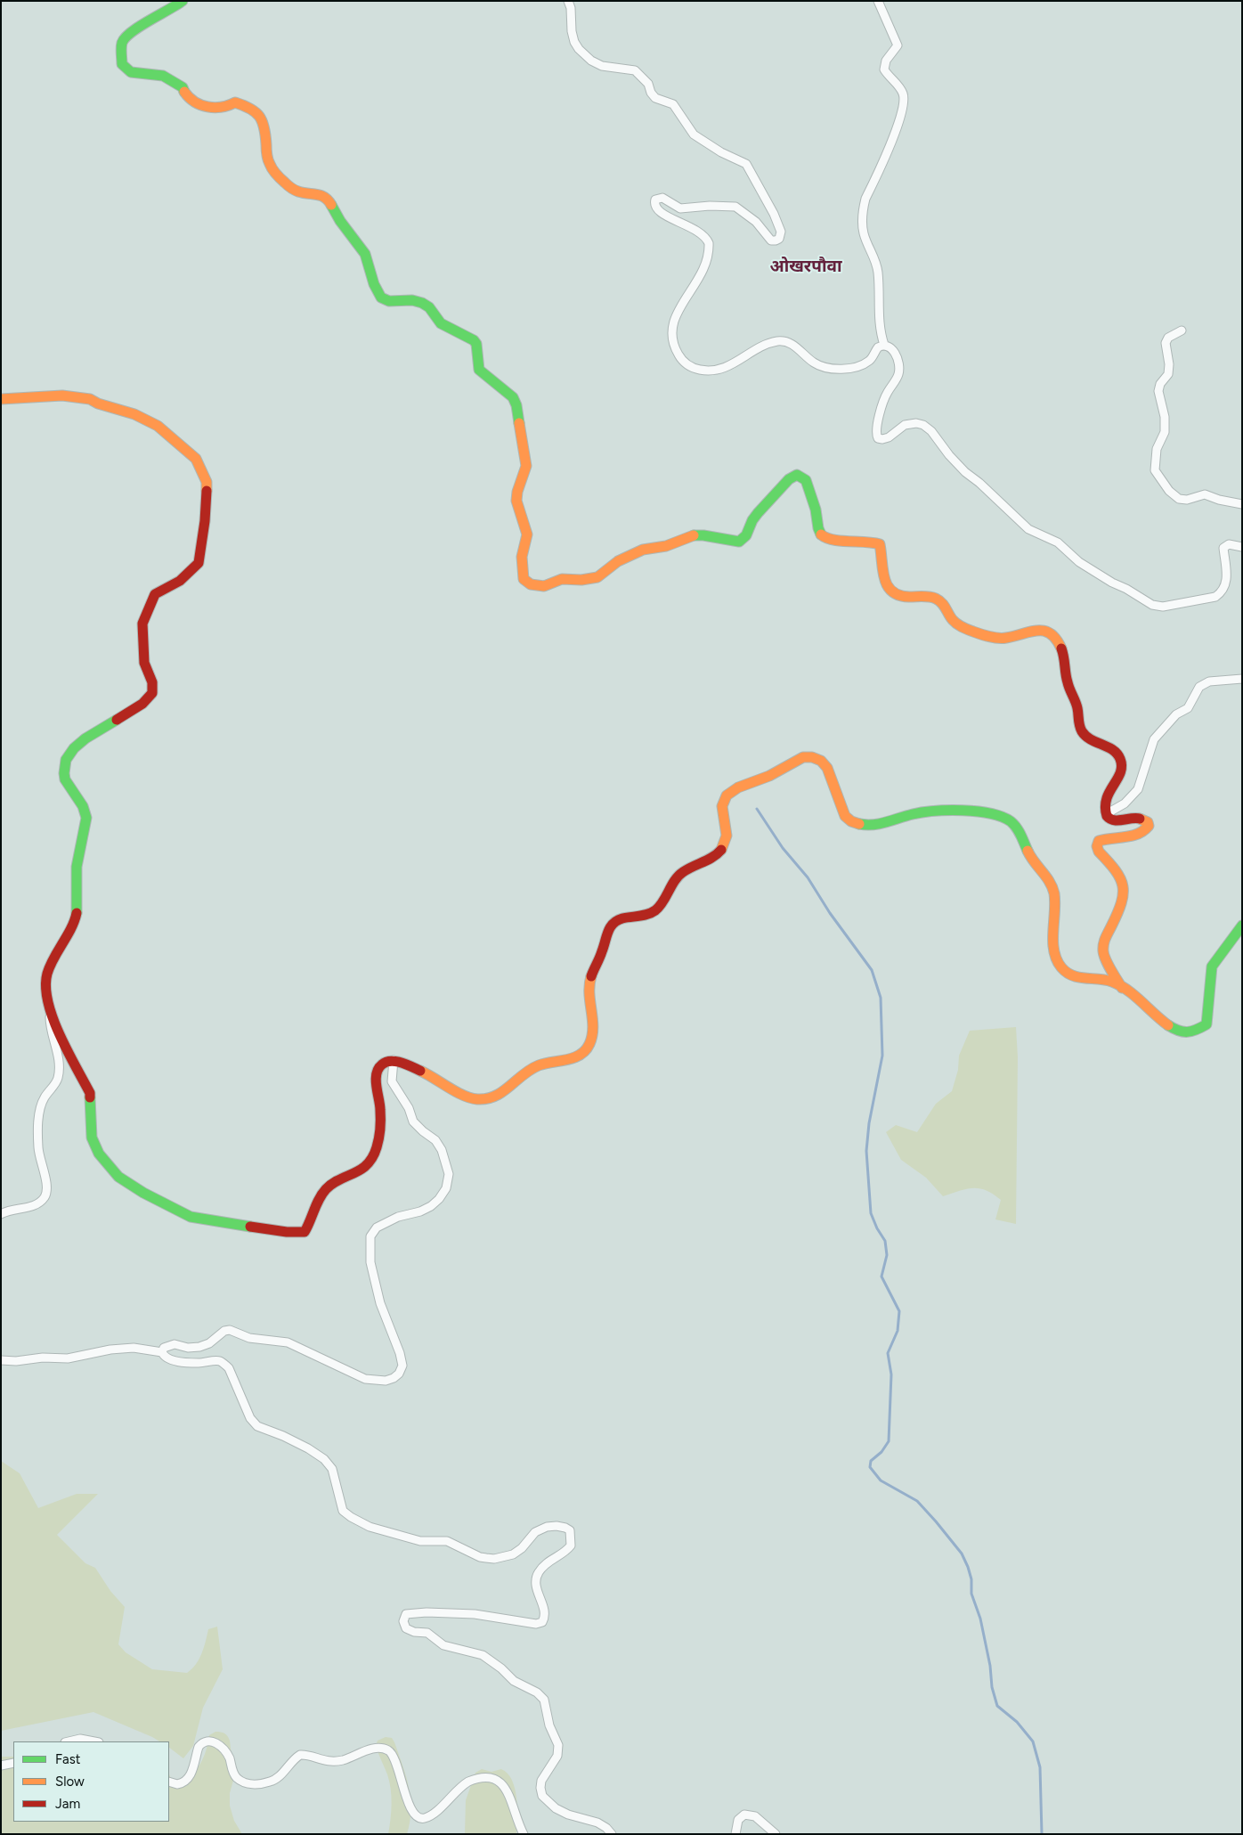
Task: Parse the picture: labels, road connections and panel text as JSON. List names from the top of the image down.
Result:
{
  "districts": ["ओखरपौवा"],
  "legend": ["Fast", "Slow", "Jam"]
}
